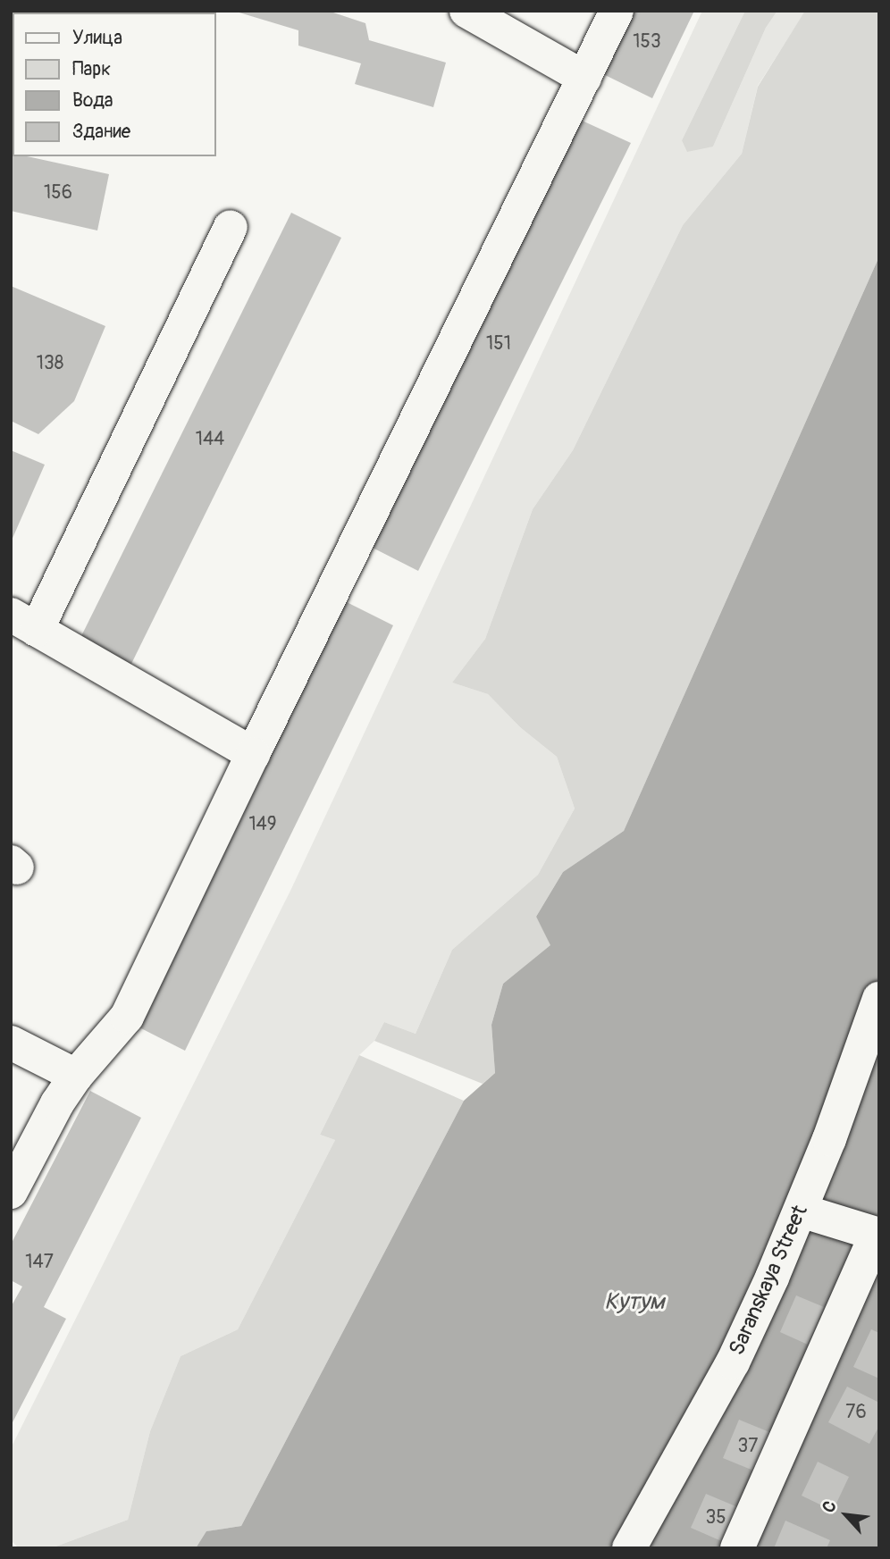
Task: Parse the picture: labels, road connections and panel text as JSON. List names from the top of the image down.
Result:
{
  "streets": {
    "street": ["Saranskaya Street"]
  },
  "water": ["Кутум"],
  "house_numbers": [
    "153",
    "156",
    "151",
    "138",
    "144",
    "149",
    "147",
    "76",
    "37",
    "35"
  ],
  "legend": [
    "Улица",
    "Парк",
    "Вода",
    "Здание"
  ],
  "north": "top left"
}
